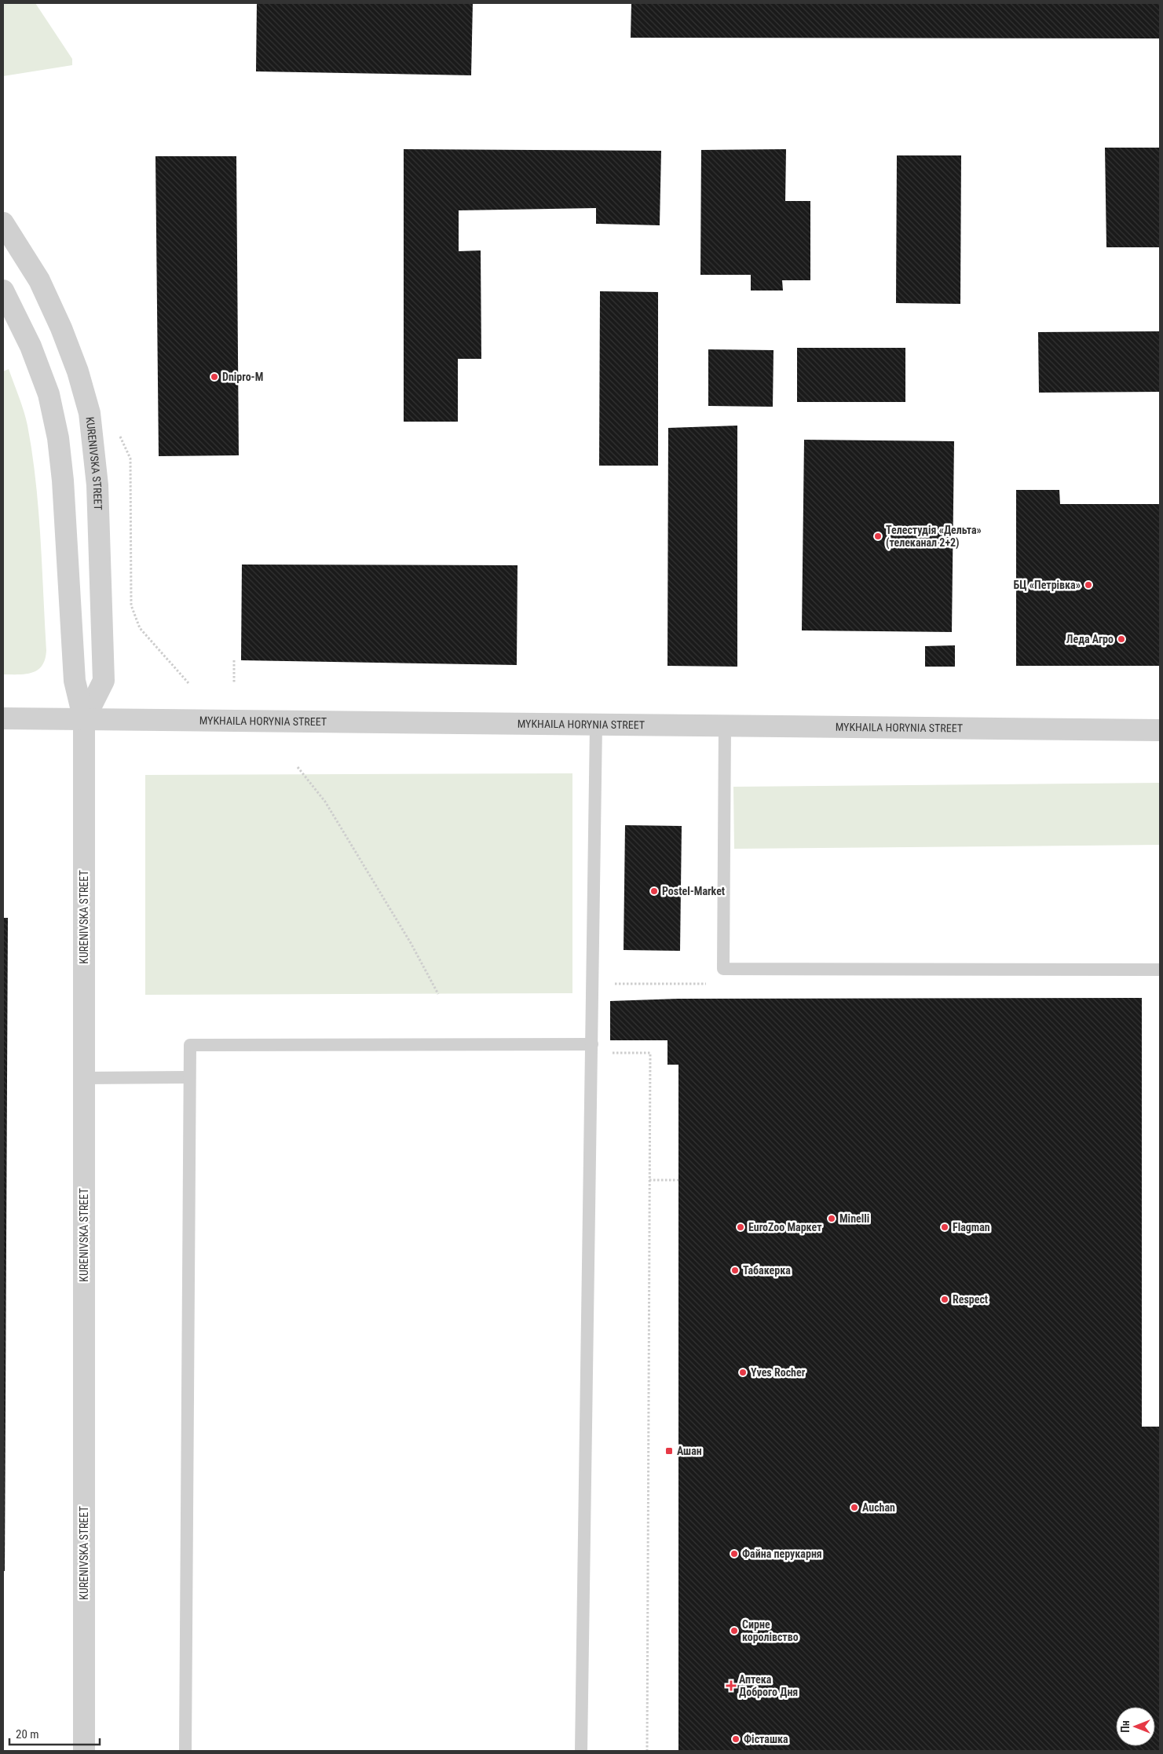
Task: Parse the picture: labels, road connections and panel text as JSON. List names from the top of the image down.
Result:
{
  "streets": {
    "street": ["KURENIVSKA STREET", "MYKHAILA HORYNIA STREET"]
  },
  "crossings": [
    ["KURENIVSKA STREET", "MYKHAILA HORYNIA STREET"]
  ],
  "places": {
    "other": [
      "Dnipro-M",
      "Телестудія «Дельта» (телеканал 2+2)",
      "БЦ «Петрівка»",
      "Леда Агро",
      "Postel-Market",
      "Minelli",
      "EuroZoo Маркет",
      "Flagman",
      "Табакерка",
      "Respect",
      "Yves Rocher",
      "Auchan",
      "Файна перукарня",
      "Сирне королівство",
      "Фісташка"
    ],
    "transit": ["Ашан"],
    "health": ["Аптека Доброго Дня"]
  },
  "scale_bar": "20 m",
  "north": "left"
}
